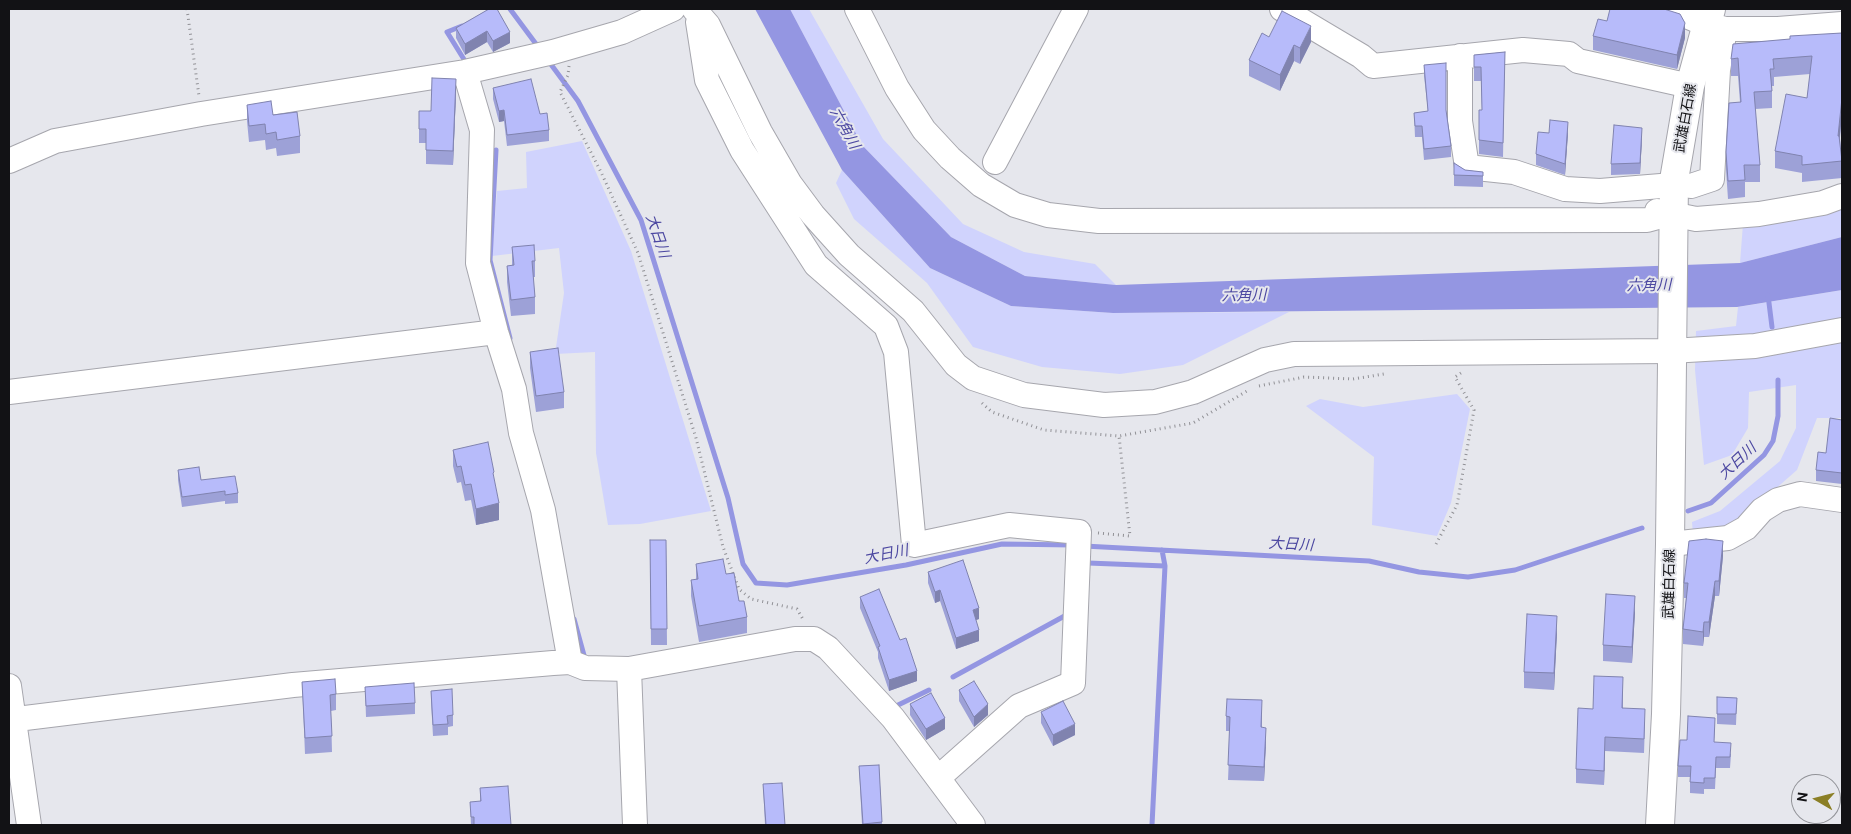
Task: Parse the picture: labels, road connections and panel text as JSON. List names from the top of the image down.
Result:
{
  "streets": {
    "main road": ["武雄白石線"]
  },
  "water": ["六角川", "大日川"],
  "north": "left"
}
